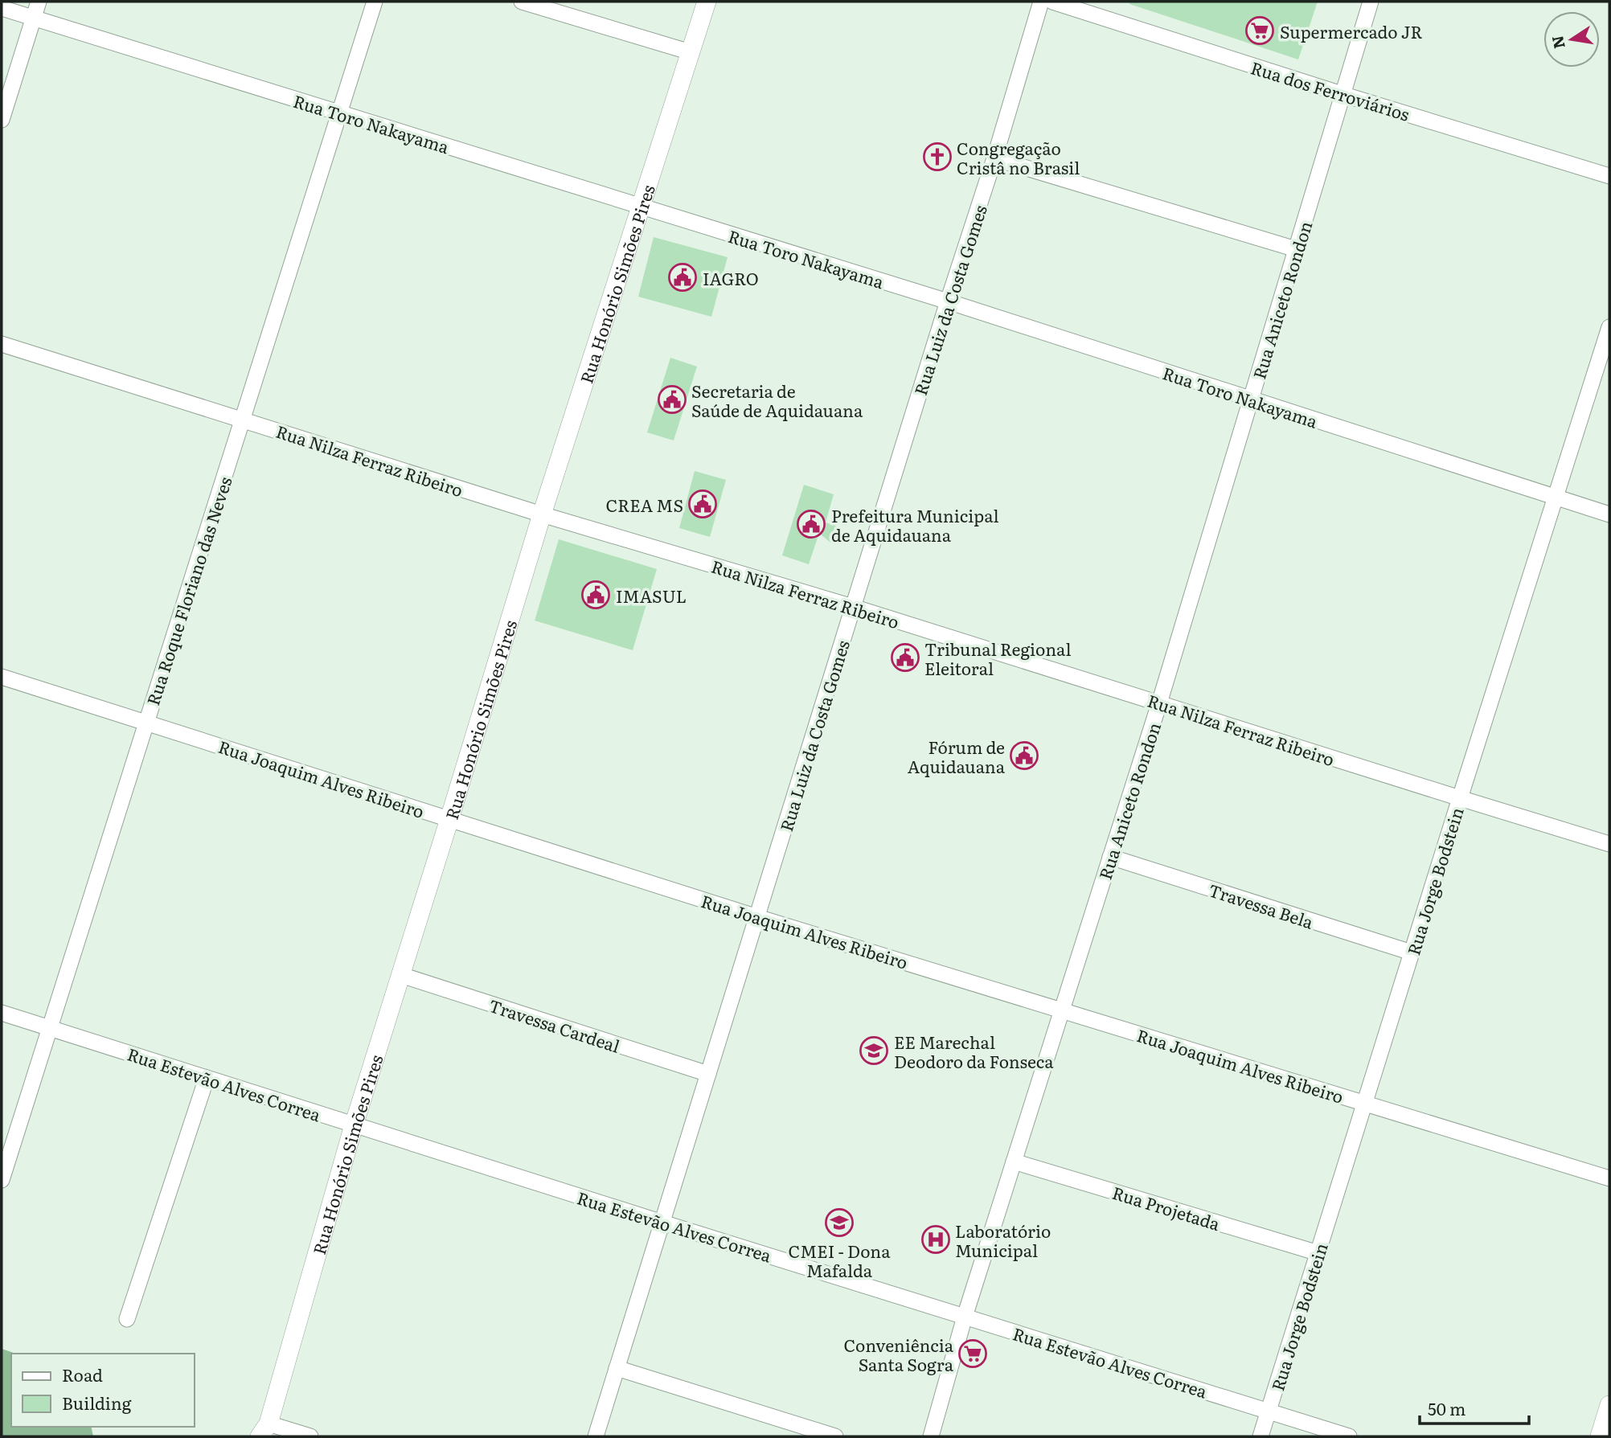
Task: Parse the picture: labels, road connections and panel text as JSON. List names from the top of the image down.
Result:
{
  "streets": {
    "main road": ["Rua Honório Simões Pires"],
    "street": [
      "Rua dos Ferroviários",
      "Rua Toro Nakayama",
      "Rua Luiz da Costa Gomes",
      "Rua Aniceto Rondon",
      "Rua Nilza Ferraz Ribeiro",
      "Rua Roque Floriano das Neves",
      "Rua Joaquim Alves Ribeiro",
      "Rua Jorge Bodstein",
      "Travessa Bela",
      "Travessa Cardeal",
      "Rua Estevão Alves Correa",
      "Rua Projetada"
    ]
  },
  "crossings": [
    ["Rua dos Ferroviários", "Rua Aniceto Rondon"],
    ["Rua Toro Nakayama", "Rua Honório Simões Pires"],
    ["Rua Toro Nakayama", "Rua Luiz da Costa Gomes"],
    ["Rua Toro Nakayama", "Rua Aniceto Rondon"],
    ["Rua Toro Nakayama", "Rua Roque Floriano das Neves"],
    ["Rua Toro Nakayama", "Rua Jorge Bodstein"],
    ["Rua Honório Simões Pires", "Rua Nilza Ferraz Ribeiro"],
    ["Rua Honório Simões Pires", "Rua Joaquim Alves Ribeiro"],
    ["Rua Honório Simões Pires", "Travessa Cardeal"],
    ["Rua Honório Simões Pires", "Rua Estevão Alves Correa"],
    ["Rua Luiz da Costa Gomes", "Rua Nilza Ferraz Ribeiro"],
    ["Rua Luiz da Costa Gomes", "Rua Joaquim Alves Ribeiro"],
    ["Rua Luiz da Costa Gomes", "Travessa Cardeal"],
    ["Rua Luiz da Costa Gomes", "Rua Estevão Alves Correa"],
    ["Rua Aniceto Rondon", "Rua Nilza Ferraz Ribeiro"],
    ["Rua Aniceto Rondon", "Rua Joaquim Alves Ribeiro"],
    ["Rua Aniceto Rondon", "Travessa Bela"],
    ["Rua Aniceto Rondon", "Rua Estevão Alves Correa"],
    ["Rua Aniceto Rondon", "Rua Projetada"],
    ["Rua Nilza Ferraz Ribeiro", "Rua Roque Floriano das Neves"],
    ["Rua Nilza Ferraz Ribeiro", "Rua Jorge Bodstein"],
    ["Rua Roque Floriano das Neves", "Rua Joaquim Alves Ribeiro"],
    ["Rua Roque Floriano das Neves", "Rua Estevão Alves Correa"],
    ["Rua Joaquim Alves Ribeiro", "Rua Jorge Bodstein"],
    ["Rua Jorge Bodstein", "Travessa Bela"],
    ["Rua Jorge Bodstein", "Rua Estevão Alves Correa"],
    ["Rua Jorge Bodstein", "Rua Projetada"]
  ],
  "places": {
    "supermarket": ["Supermercado JR", "Conveniência Santa Sogra"],
    "church": ["Congregação Cristâ no Brasil"],
    "public building": [
      "IAGRO",
      "Secretaria de Saúde de Aquidauana",
      "CREA MS",
      "Prefeitura Municipal de Aquidauana",
      "IMASUL",
      "Tribunal Regional Eleitoral",
      "Fórum de Aquidauana"
    ],
    "school or university": ["EE Marechal Deodoro da Fonseca", "CMEI - Dona Mafalda"],
    "hospital": ["Laboratório Municipal"]
  },
  "legend": ["Road", "Building"],
  "scale_bar": "50 m",
  "north": "left"
}
